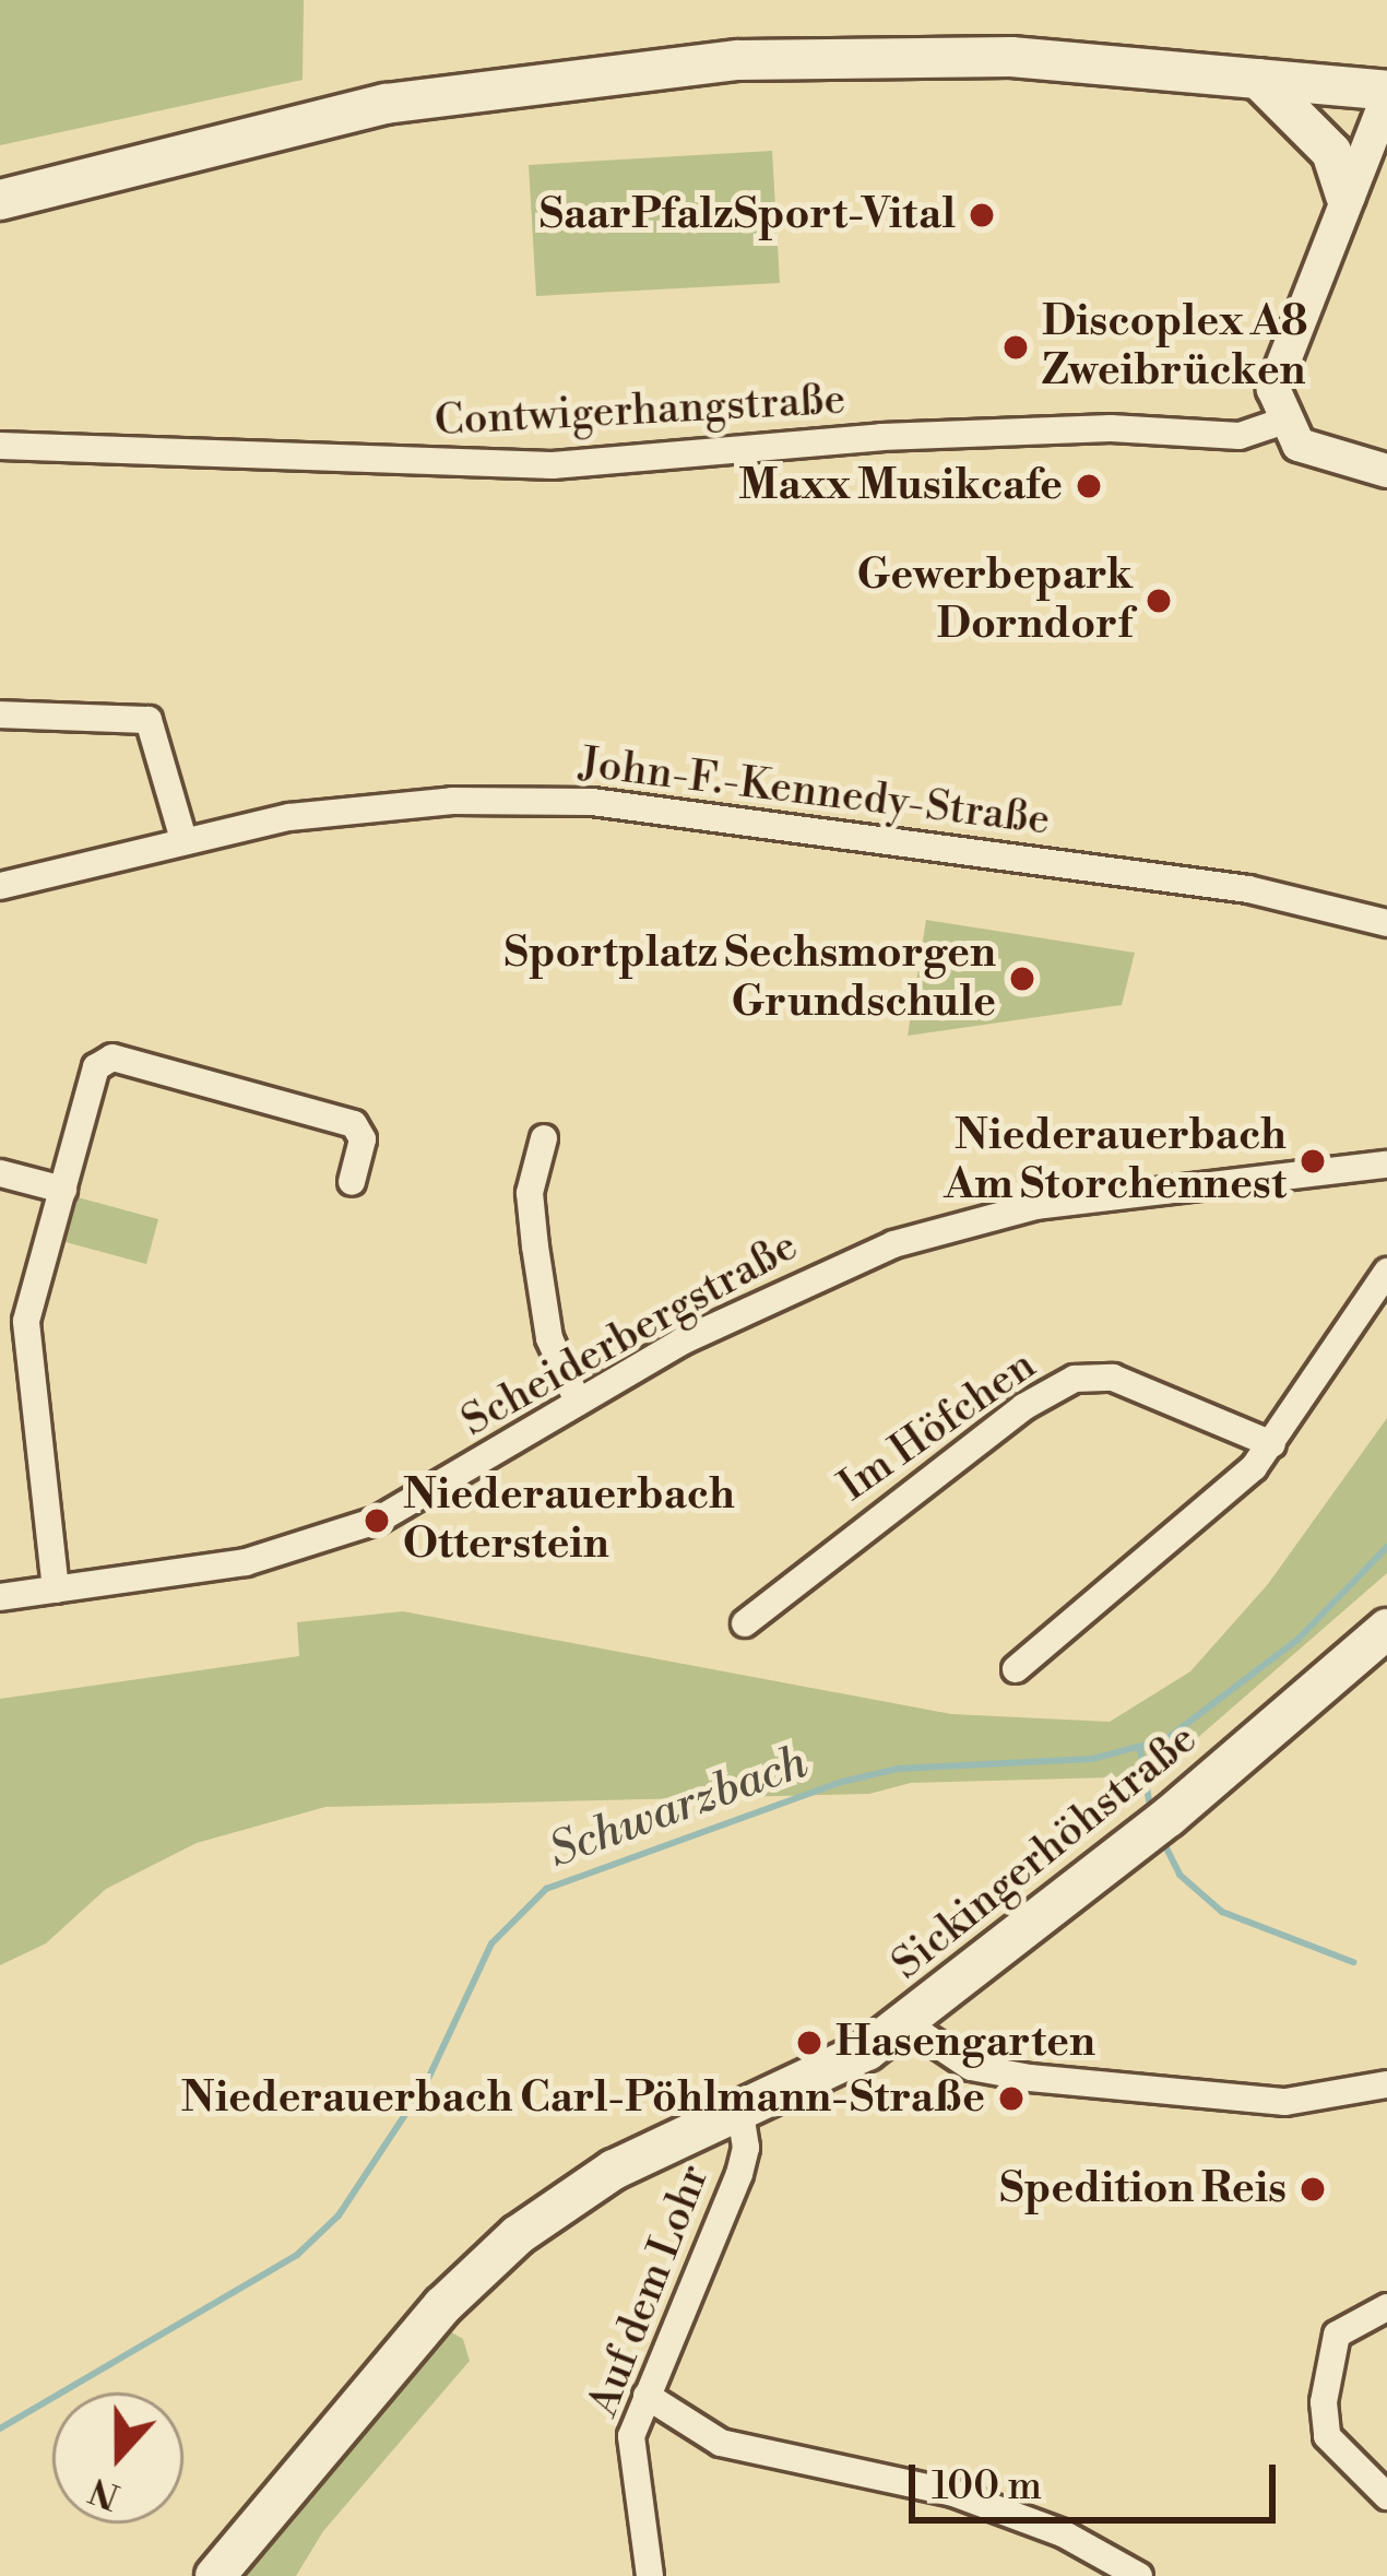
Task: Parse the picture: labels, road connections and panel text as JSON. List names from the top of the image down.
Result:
{
  "streets": {
    "main road": ["Sickingerhöhstraße"],
    "street": [
      "Contwigerhangstraße",
      "John-F.-Kennedy-Straße",
      "Scheiderbergstraße",
      "Im Höfchen",
      "Auf dem Lohr"
    ]
  },
  "crossings": [
    ["Sickingerhöhstraße", "Auf dem Lohr"]
  ],
  "water": ["Schwarzbach"],
  "places": [
    "SaarPfalzSport-Vital",
    "Discoplex A8 Zweibrücken",
    "Maxx Musikcafe",
    "Gewerbepark Dorndorf",
    "Sportplatz Sechsmorgen Grundschule",
    "Niederauerbach Am Storchennest",
    "Niederauerbach Otterstein",
    "Hasengarten",
    "Niederauerbach Carl-Pöhlmann-Straße",
    "Spedition Reis"
  ],
  "scale_bar": "100 m",
  "north": "bottom"
}
